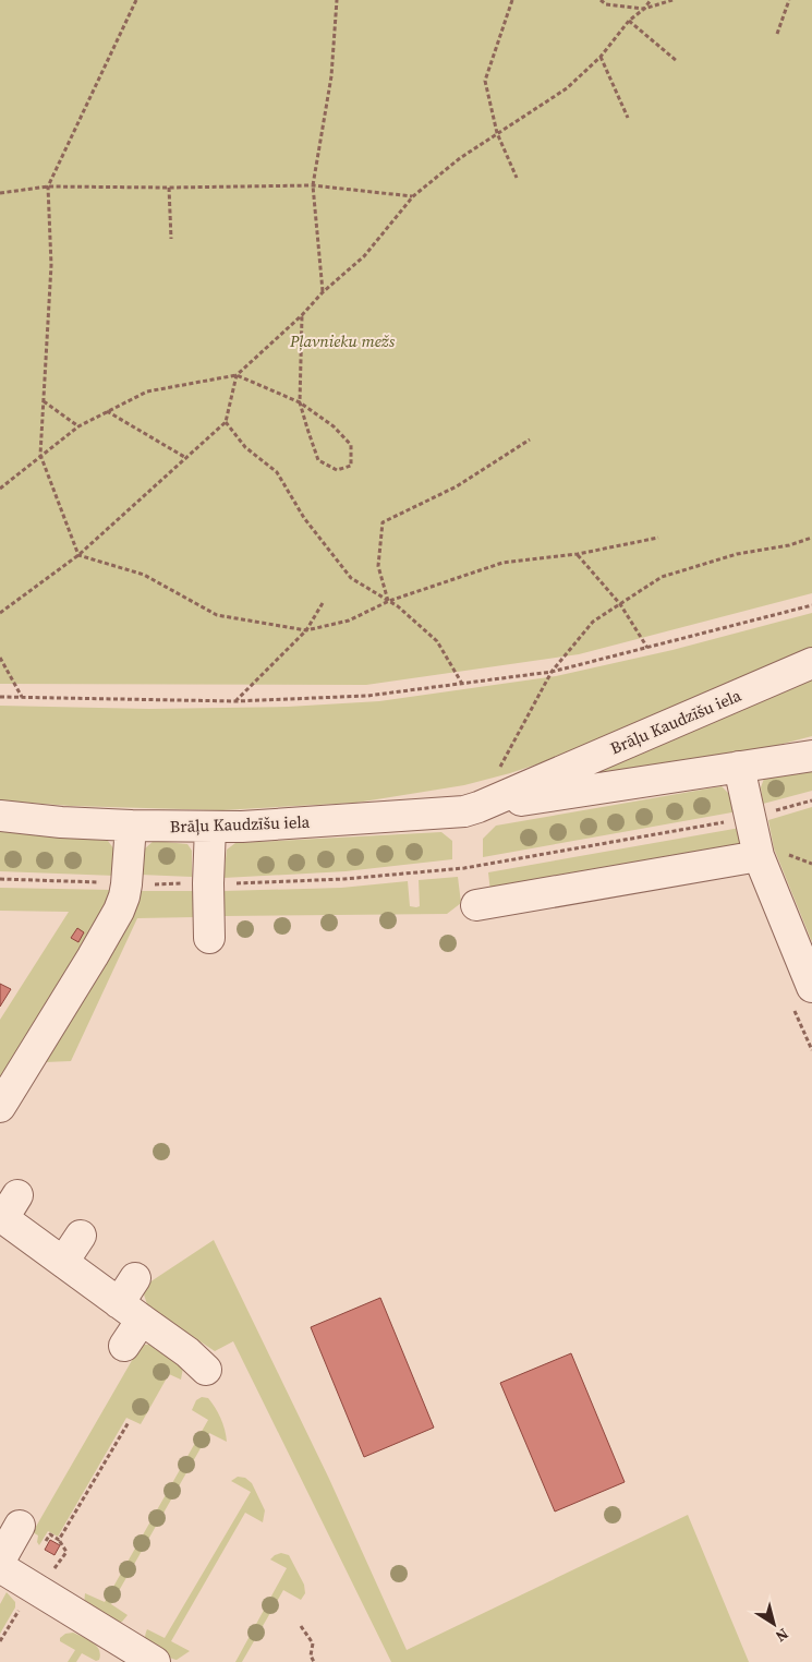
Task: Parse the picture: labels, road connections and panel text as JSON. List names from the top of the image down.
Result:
{
  "streets": {
    "street": ["Brāļu Kaudzīšu iela"]
  },
  "parks": ["Pļavnieku mežs"],
  "north": "bottom right"
}
